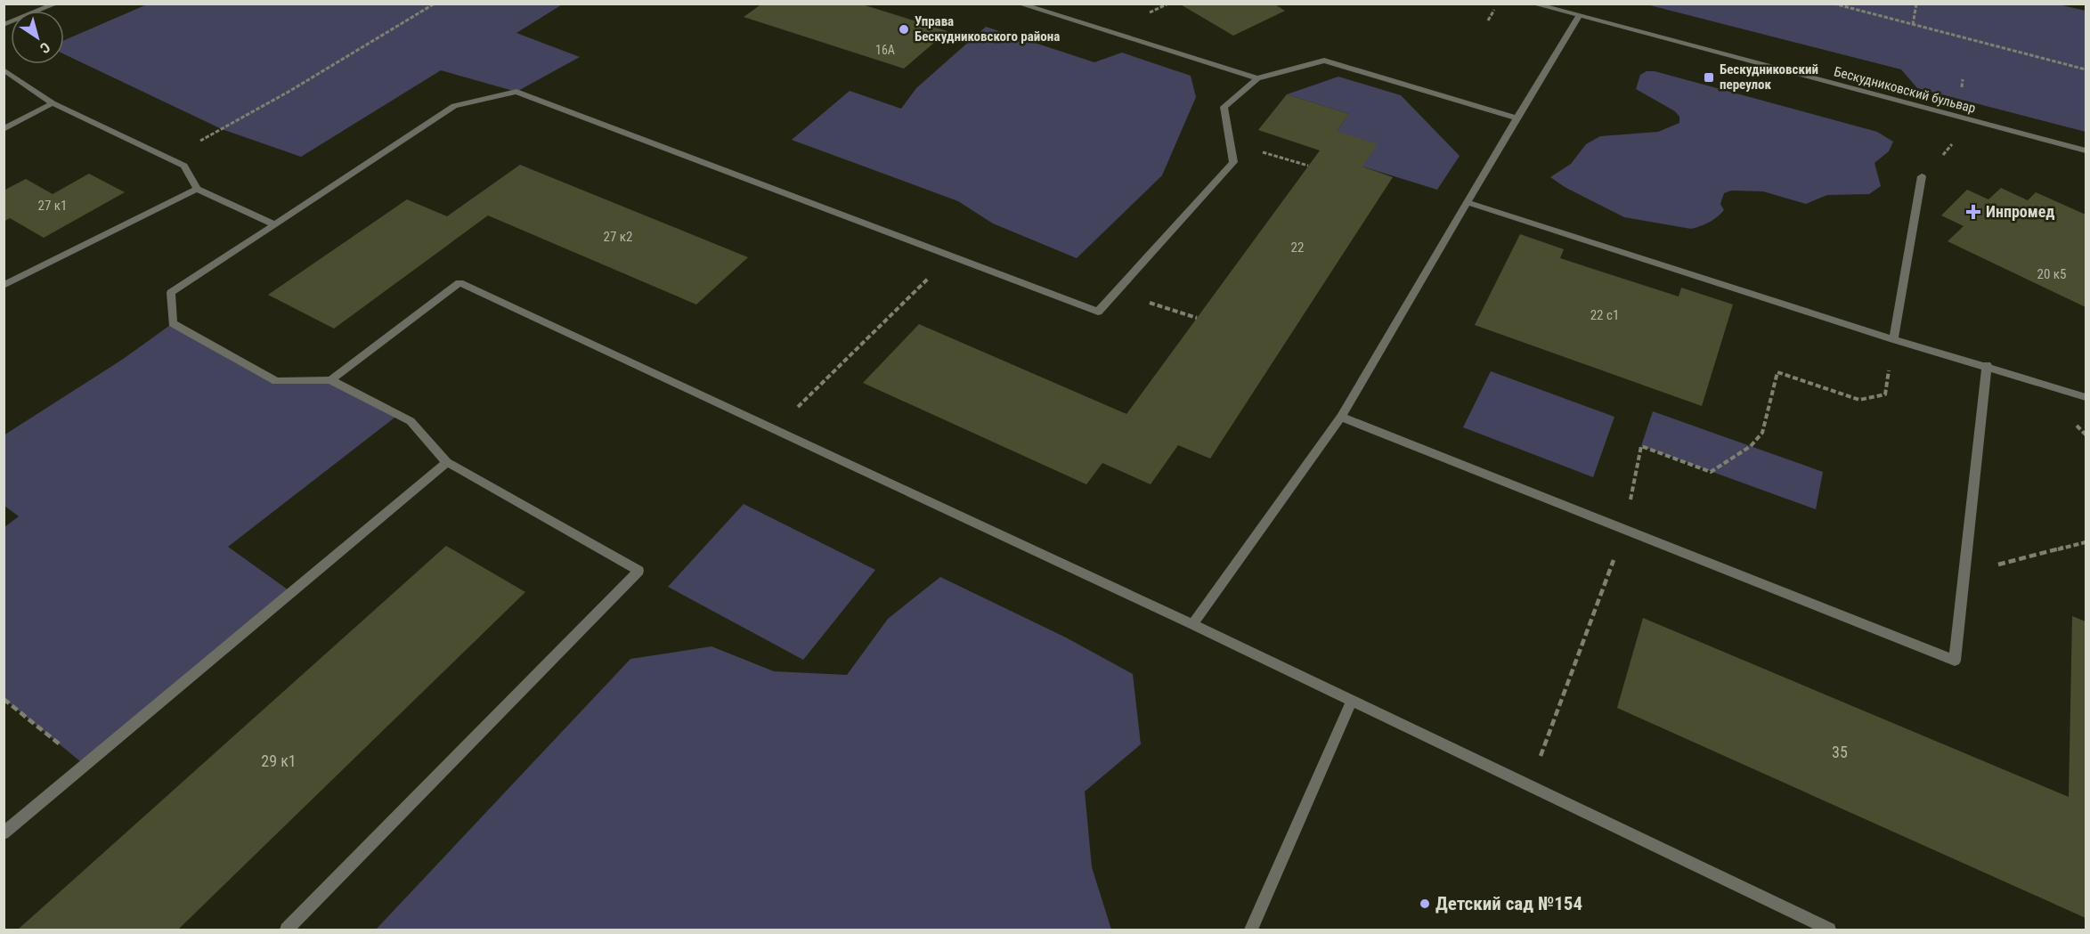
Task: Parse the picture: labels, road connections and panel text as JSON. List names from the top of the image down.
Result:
{
  "streets": {
    "street": ["Бескудниковский бульвар"]
  },
  "places": {
    "other": ["Управа Бескудниковского района", "Детский сад №154"],
    "transit": ["Бескудниковский переулок"],
    "health": ["Инпромед"]
  },
  "house_numbers": [
    "16А",
    "27 к1",
    "27 к2",
    "22",
    "20 к5",
    "22 с1",
    "35",
    "29 к1"
  ],
  "north": "bottom right"
}
